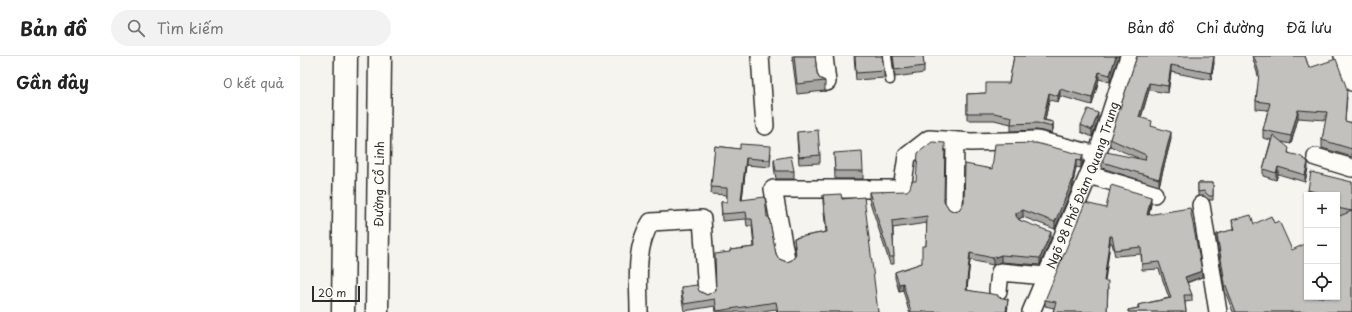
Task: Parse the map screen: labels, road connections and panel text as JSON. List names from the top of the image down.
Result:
{
  "streets": {
    "main road": ["Đường Cổ Linh"],
    "street": ["Ngõ 98 Phố Đàm Quang Trung"]
  },
  "scale_bar": "20 m",
  "page": {
    "header": "Bản đồ",
    "search": "Tìm kiếm",
    "nav": ["Bản đồ", "Chỉ đường", "Đã lưu"],
    "heading": ["Gần đây", "0 kết quả"],
    "map_buttons": ["+", "−"],
    "scale": "20 m"
  }
}
